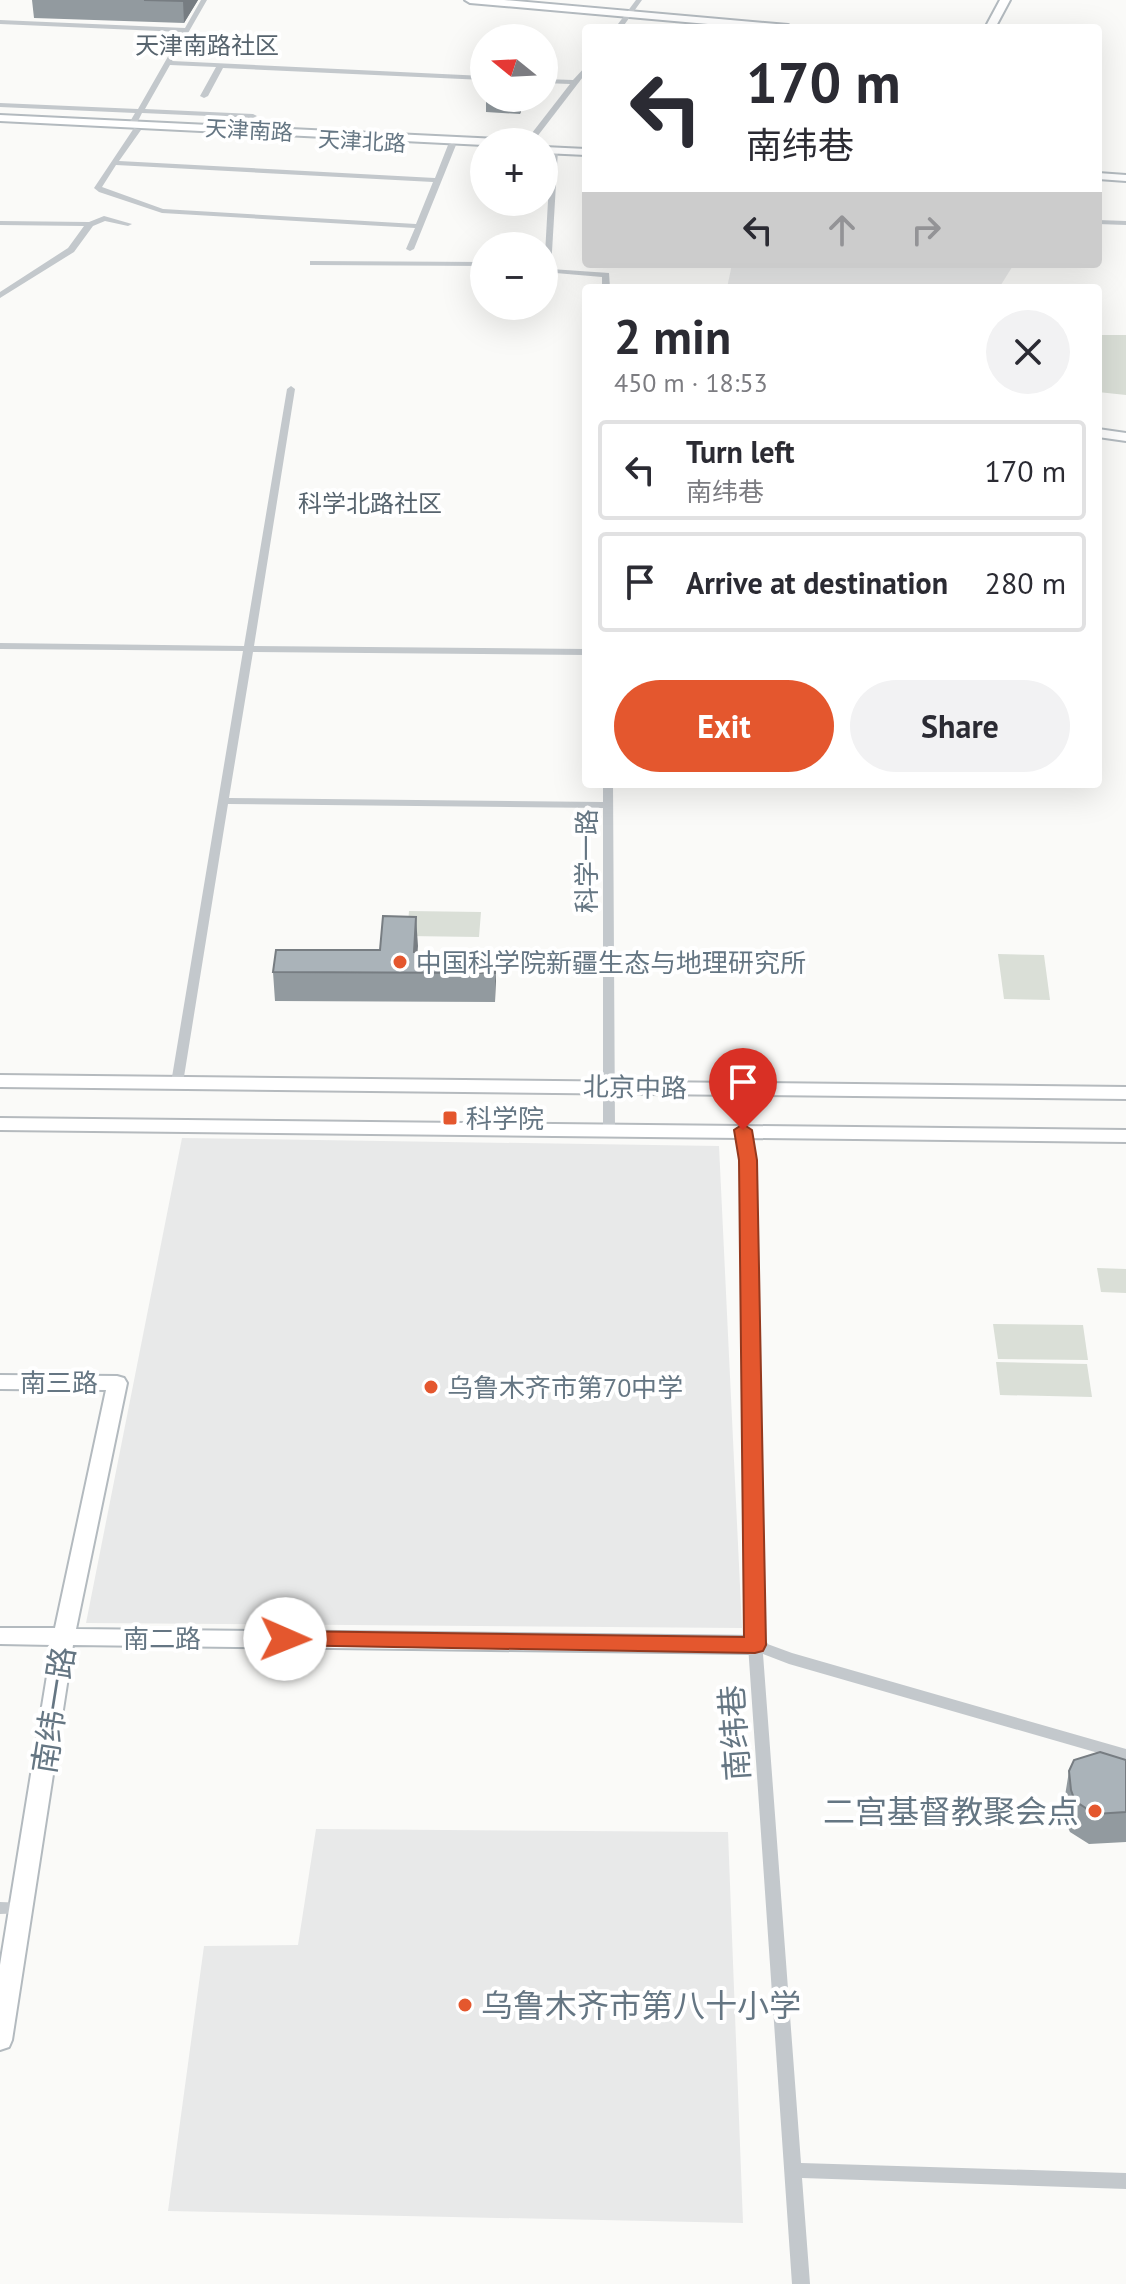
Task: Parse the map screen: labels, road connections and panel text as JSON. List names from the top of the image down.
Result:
{
  "streets": {
    "main road": ["北京中路"],
    "street": [
      "天津北路",
      "科学一路",
      "南三路",
      "南二路",
      "南纬一路",
      "南纬巷"
    ]
  },
  "crossings": [
    ["科学一路", "北京中路"],
    ["北京中路", "南纬巷"],
    ["南三路", "南纬一路"],
    ["南二路", "南纬一路"],
    ["南二路", "南纬巷"]
  ],
  "districts": ["天津南路社区", "科学北路社区"],
  "places": {
    "other": [
      "中国科学院新疆生态与地理研究所",
      "乌鲁木齐市第70中学",
      "二宫基督教聚会点",
      "乌鲁木齐市第八十小学"
    ],
    "transit": ["科学院"]
  },
  "north": "left",
  "page": {
    "map_buttons": ["+", "−"],
    "turn": ["170 m", "南纬巷"],
    "heading": ["2 min", "450 m · 18:53"],
    "list": [
      {
        "name": "Turn left",
        "note": "南纬巷",
        "value": "170 m"
      },
      {
        "name": "Arrive at destination",
        "value": "280 m"
      }
    ],
    "buttons": ["Exit", "Share"]
  }
}
